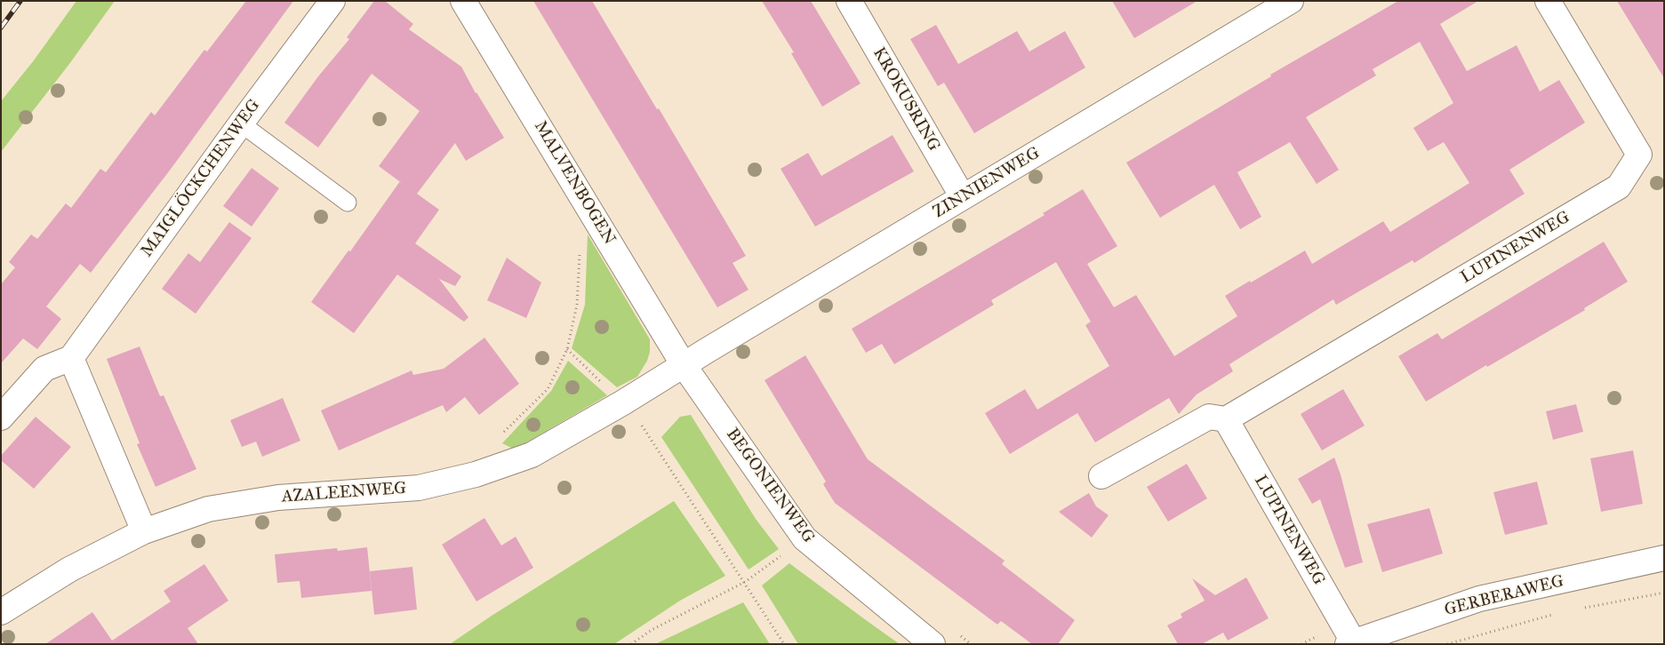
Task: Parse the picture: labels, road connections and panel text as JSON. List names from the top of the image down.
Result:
{
  "streets": {
    "street": [
      "KROKUSRING",
      "MAIGLÖCKCHENWEG",
      "MALVENBOGEN",
      "ZINNIENWEG",
      "LUPINENWEG",
      "BEGONIENWEG",
      "AZALEENWEG",
      "GERBERAWEG"
    ]
  },
  "crossings": [
    ["KROKUSRING", "ZINNIENWEG"],
    ["MALVENBOGEN", "ZINNIENWEG"],
    ["MALVENBOGEN", "BEGONIENWEG"],
    ["MALVENBOGEN", "AZALEENWEG"],
    ["ZINNIENWEG", "BEGONIENWEG"],
    ["ZINNIENWEG", "AZALEENWEG"],
    ["LUPINENWEG", "GERBERAWEG"],
    ["BEGONIENWEG", "AZALEENWEG"]
  ]
}
